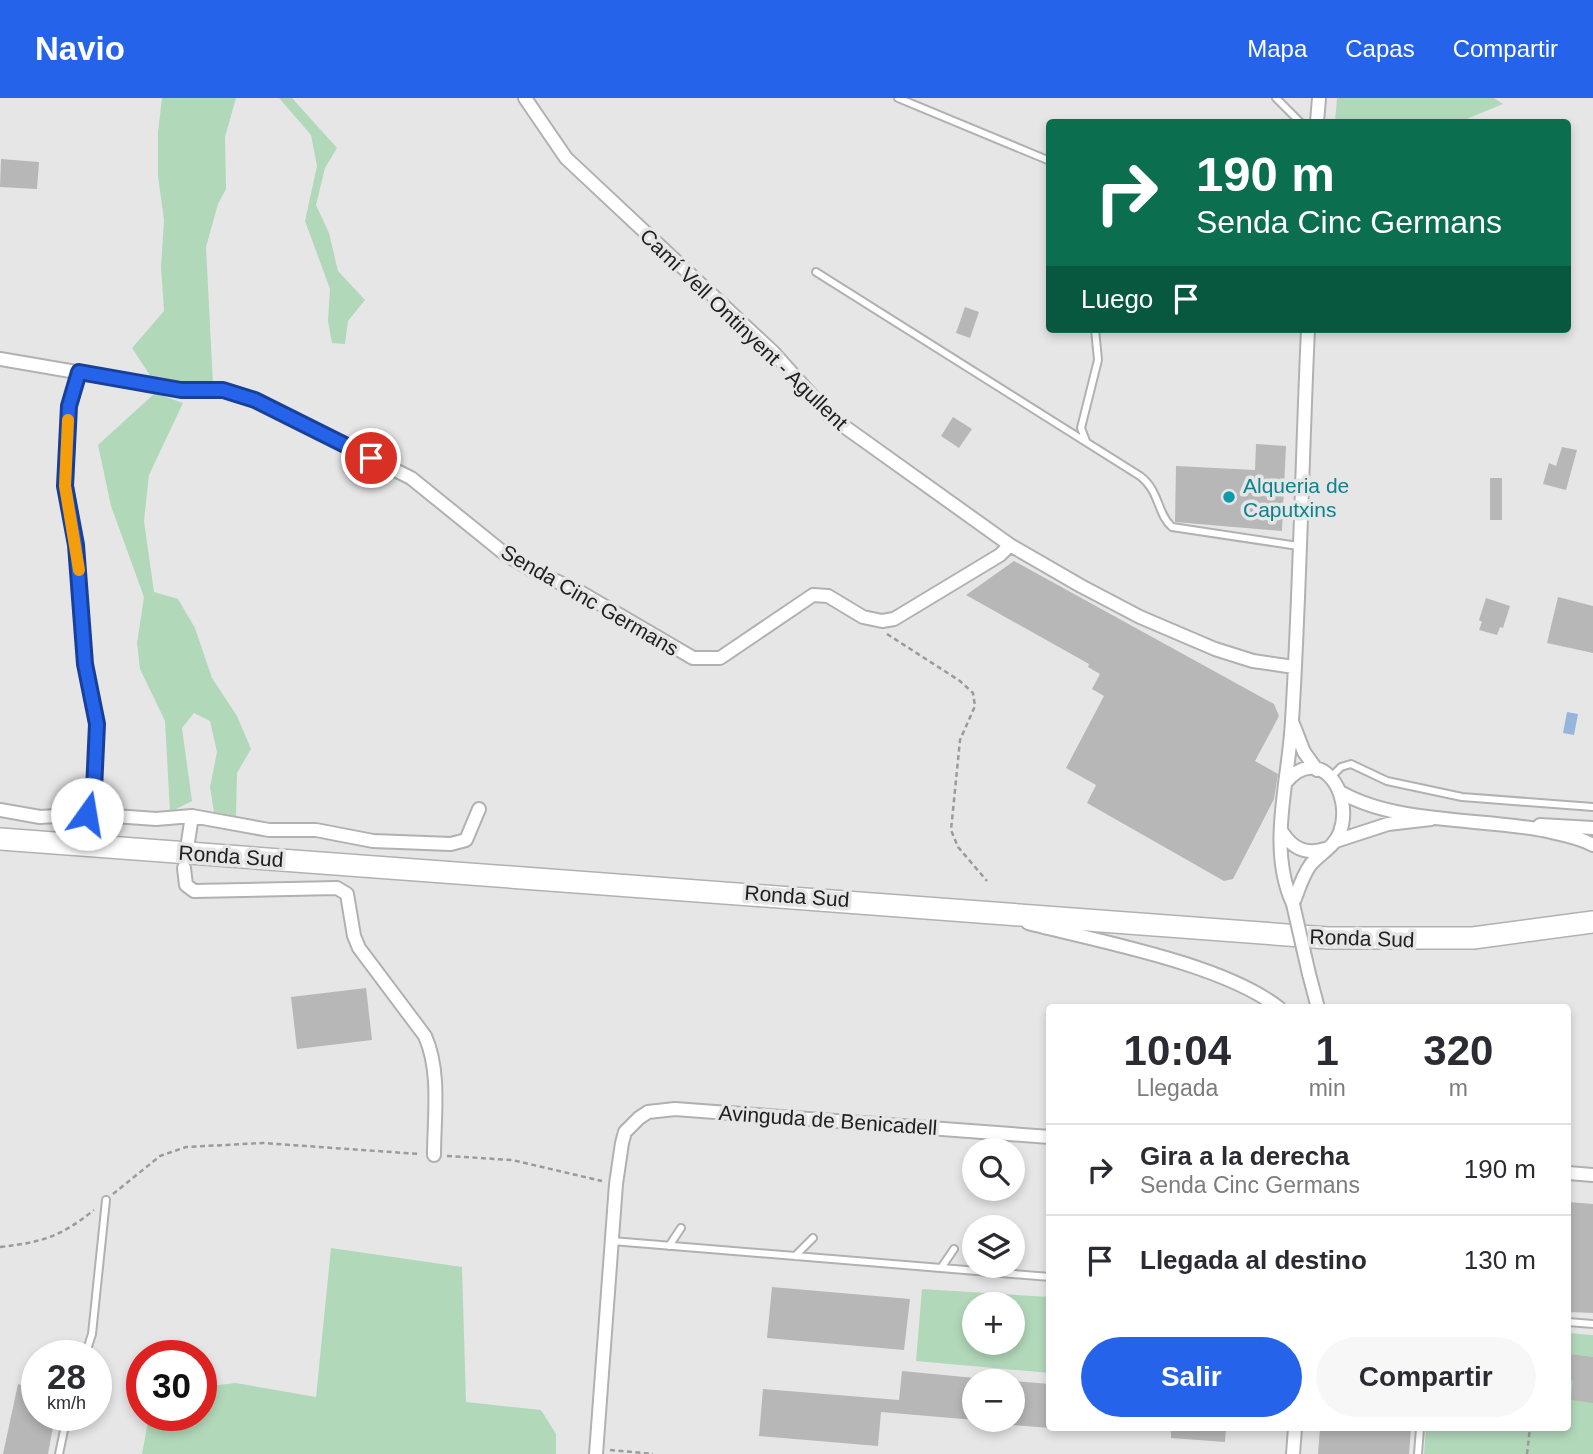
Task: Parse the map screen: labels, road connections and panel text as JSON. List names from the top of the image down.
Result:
{
  "streets": {
    "main road": ["Ronda Sud"],
    "street": ["Camí Vell Ontinyent - Agullent", "Senda Cinc Germans", "Avinguda de Benicadell"]
  },
  "places": ["Alqueria de Caputxins"],
  "page": {
    "header": "Navio",
    "nav": ["Mapa", "Capas", "Compartir"],
    "turn": ["190 m", "Senda Cinc Germans"],
    "then": "Luego",
    "eta": [
      "10:04",
      "Llegada",
      "1",
      "min",
      "320",
      "m"
    ],
    "list": [
      {
        "name": "Gira a la derecha",
        "note": "Senda Cinc Germans",
        "value": "190 m"
      },
      {
        "name": "Llegada al destino",
        "value": "130 m"
      }
    ],
    "map_buttons": ["+", "−"],
    "buttons": ["Salir", "Compartir"],
    "speed": "28 km/h",
    "limit": "30"
  }
}
